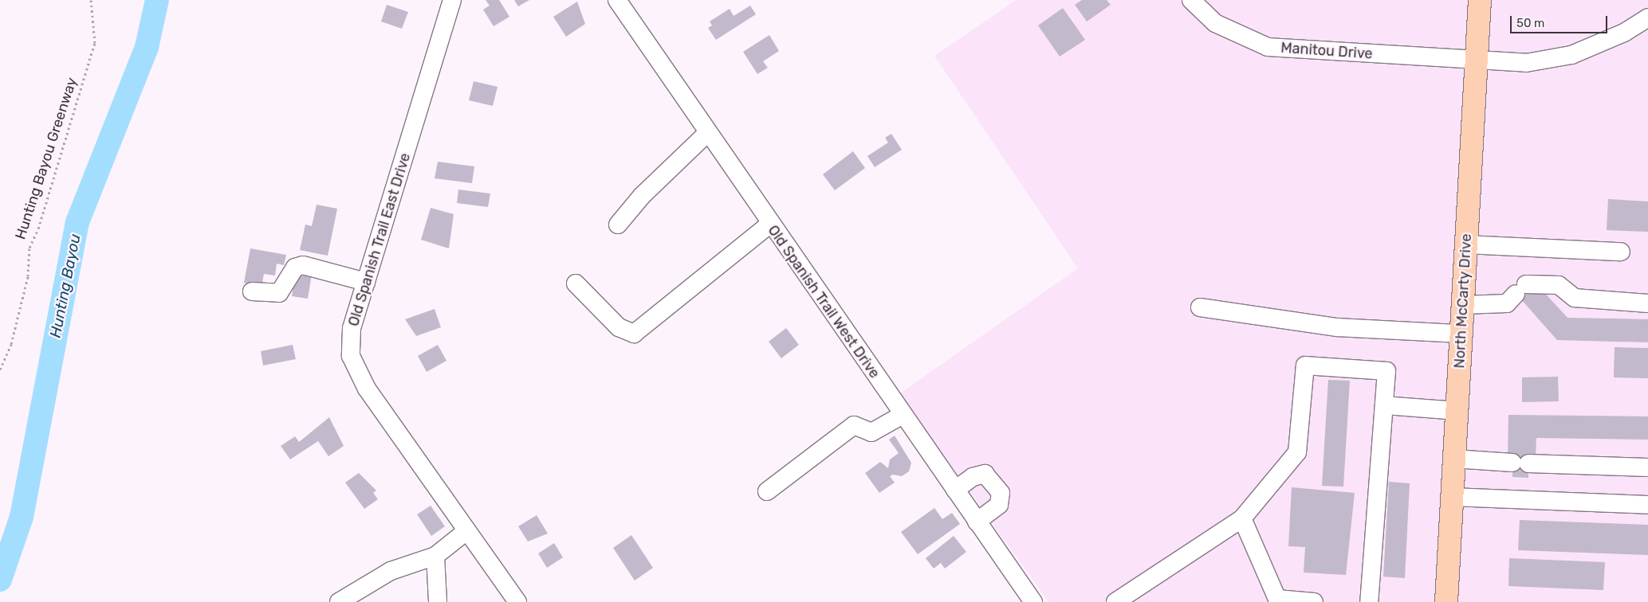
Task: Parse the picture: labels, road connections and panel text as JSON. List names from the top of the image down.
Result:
{
  "streets": {
    "main road": ["North McCarty Drive"],
    "street": ["Manitou Drive", "Old Spanish Trail East Drive", "Old Spanish Trail West Drive"],
    "path": ["Hunting Bayou Greenway"]
  },
  "crossings": [
    ["Manitou Drive", "North McCarty Drive"]
  ],
  "water": ["Hunting Bayou"],
  "scale_bar": "50 m"
}
